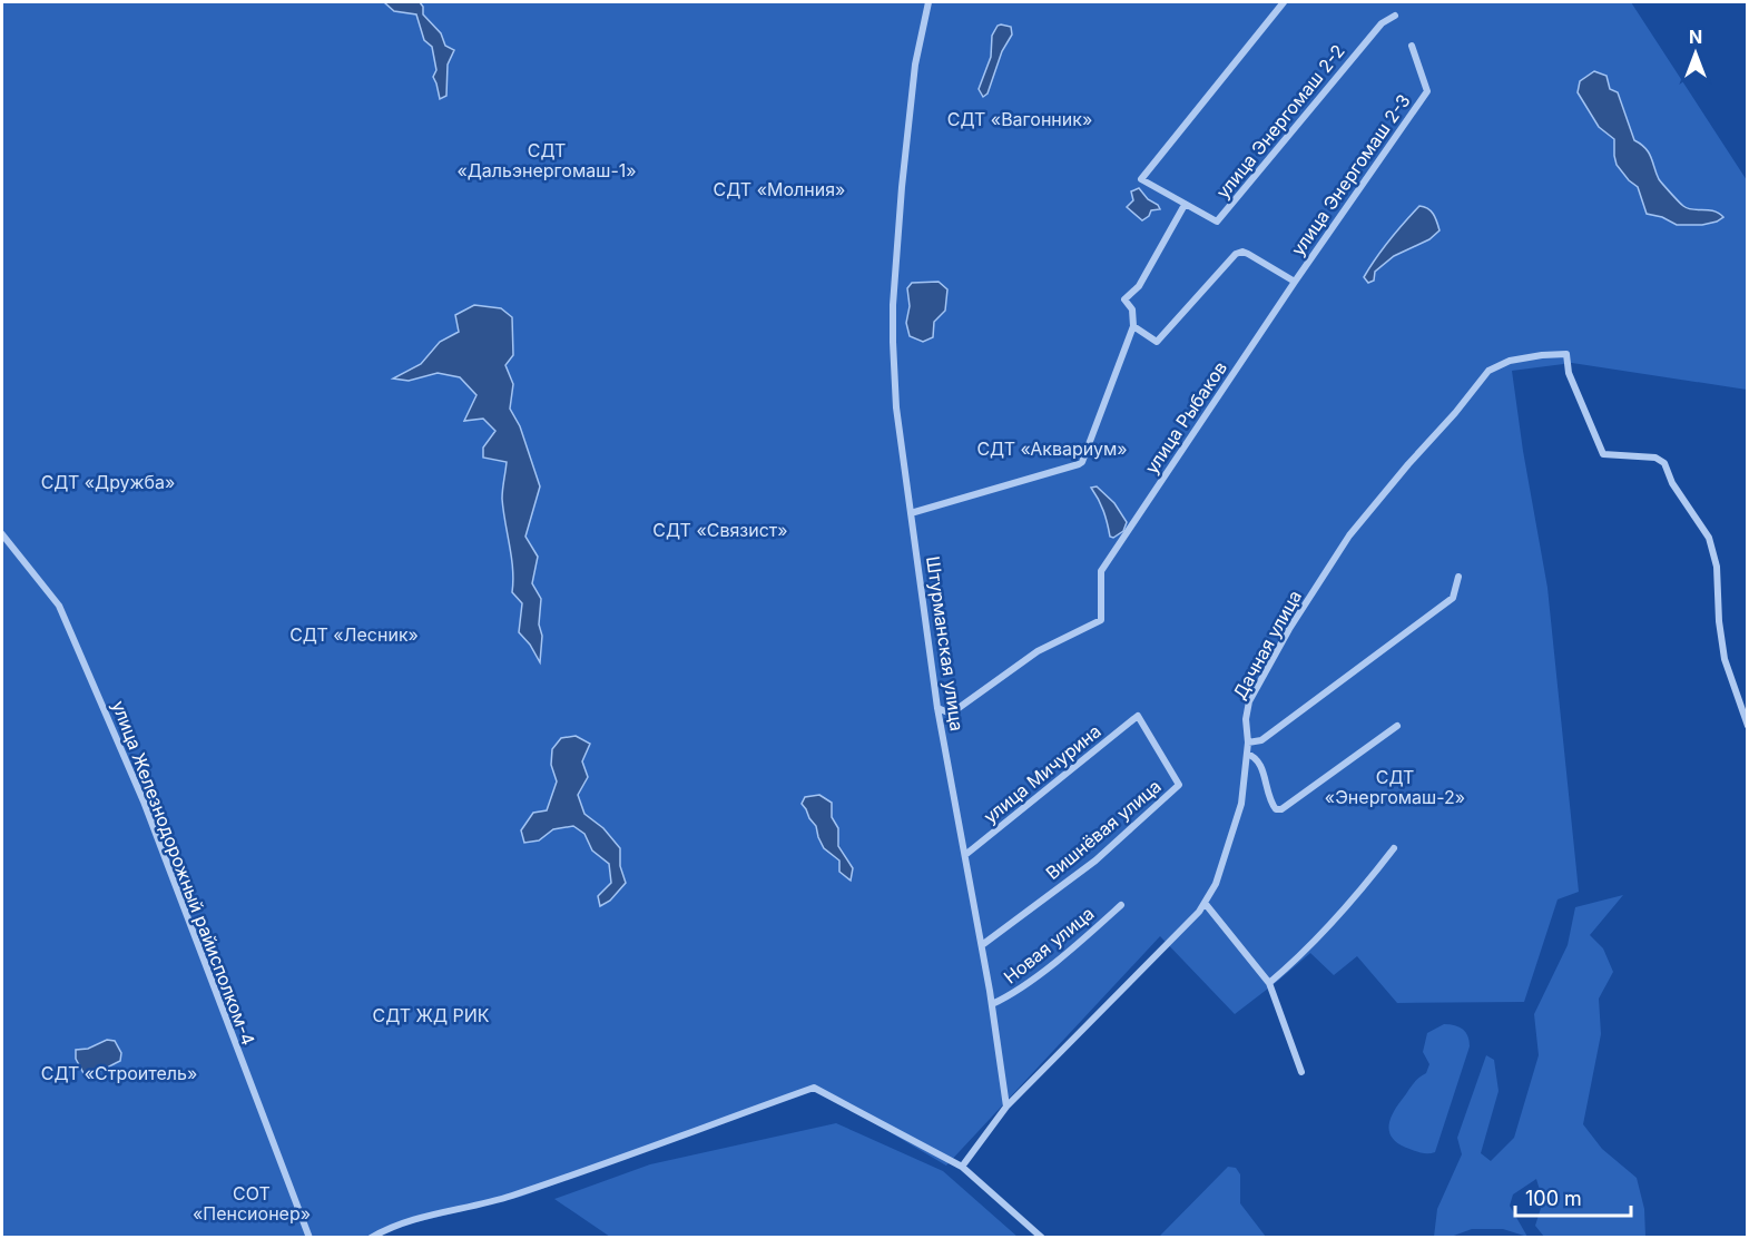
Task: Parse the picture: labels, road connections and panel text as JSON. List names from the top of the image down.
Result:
{
  "streets": {
    "street": [
      "улица Энергомаш 2-2",
      "улица Энергомаш 2-3",
      "улица Рыбаков",
      "Штурманская улица",
      "Дачная улица",
      "улица Мичурина",
      "Вишнёвая улица",
      "улица Железнодорожный райисполком-4",
      "Новая улица"
    ]
  },
  "crossings": [
    ["улица Энергомаш 2-3", "улица Рыбаков"],
    ["улица Рыбаков", "Штурманская улица"],
    ["Штурманская улица", "Дачная улица"],
    ["Штурманская улица", "улица Мичурина"],
    ["Штурманская улица", "Вишнёвая улица"],
    ["Штурманская улица", "Новая улица"],
    ["улица Мичурина", "Вишнёвая улица"]
  ],
  "parks": [
    "СДТ «Вагонник»",
    "СДТ «Дальэнергомаш-1»",
    "СДТ «Молния»",
    "СДТ «Аквариум»",
    "СДТ «Дружба»",
    "СДТ «Связист»",
    "СДТ «Лесник»",
    "СДТ «Энергомаш-2»",
    "СДТ ЖД РИК",
    "СДТ «Строитель»",
    "СОТ «Пенсионер»"
  ],
  "scale_bar": "100 m",
  "north": "top"
}
